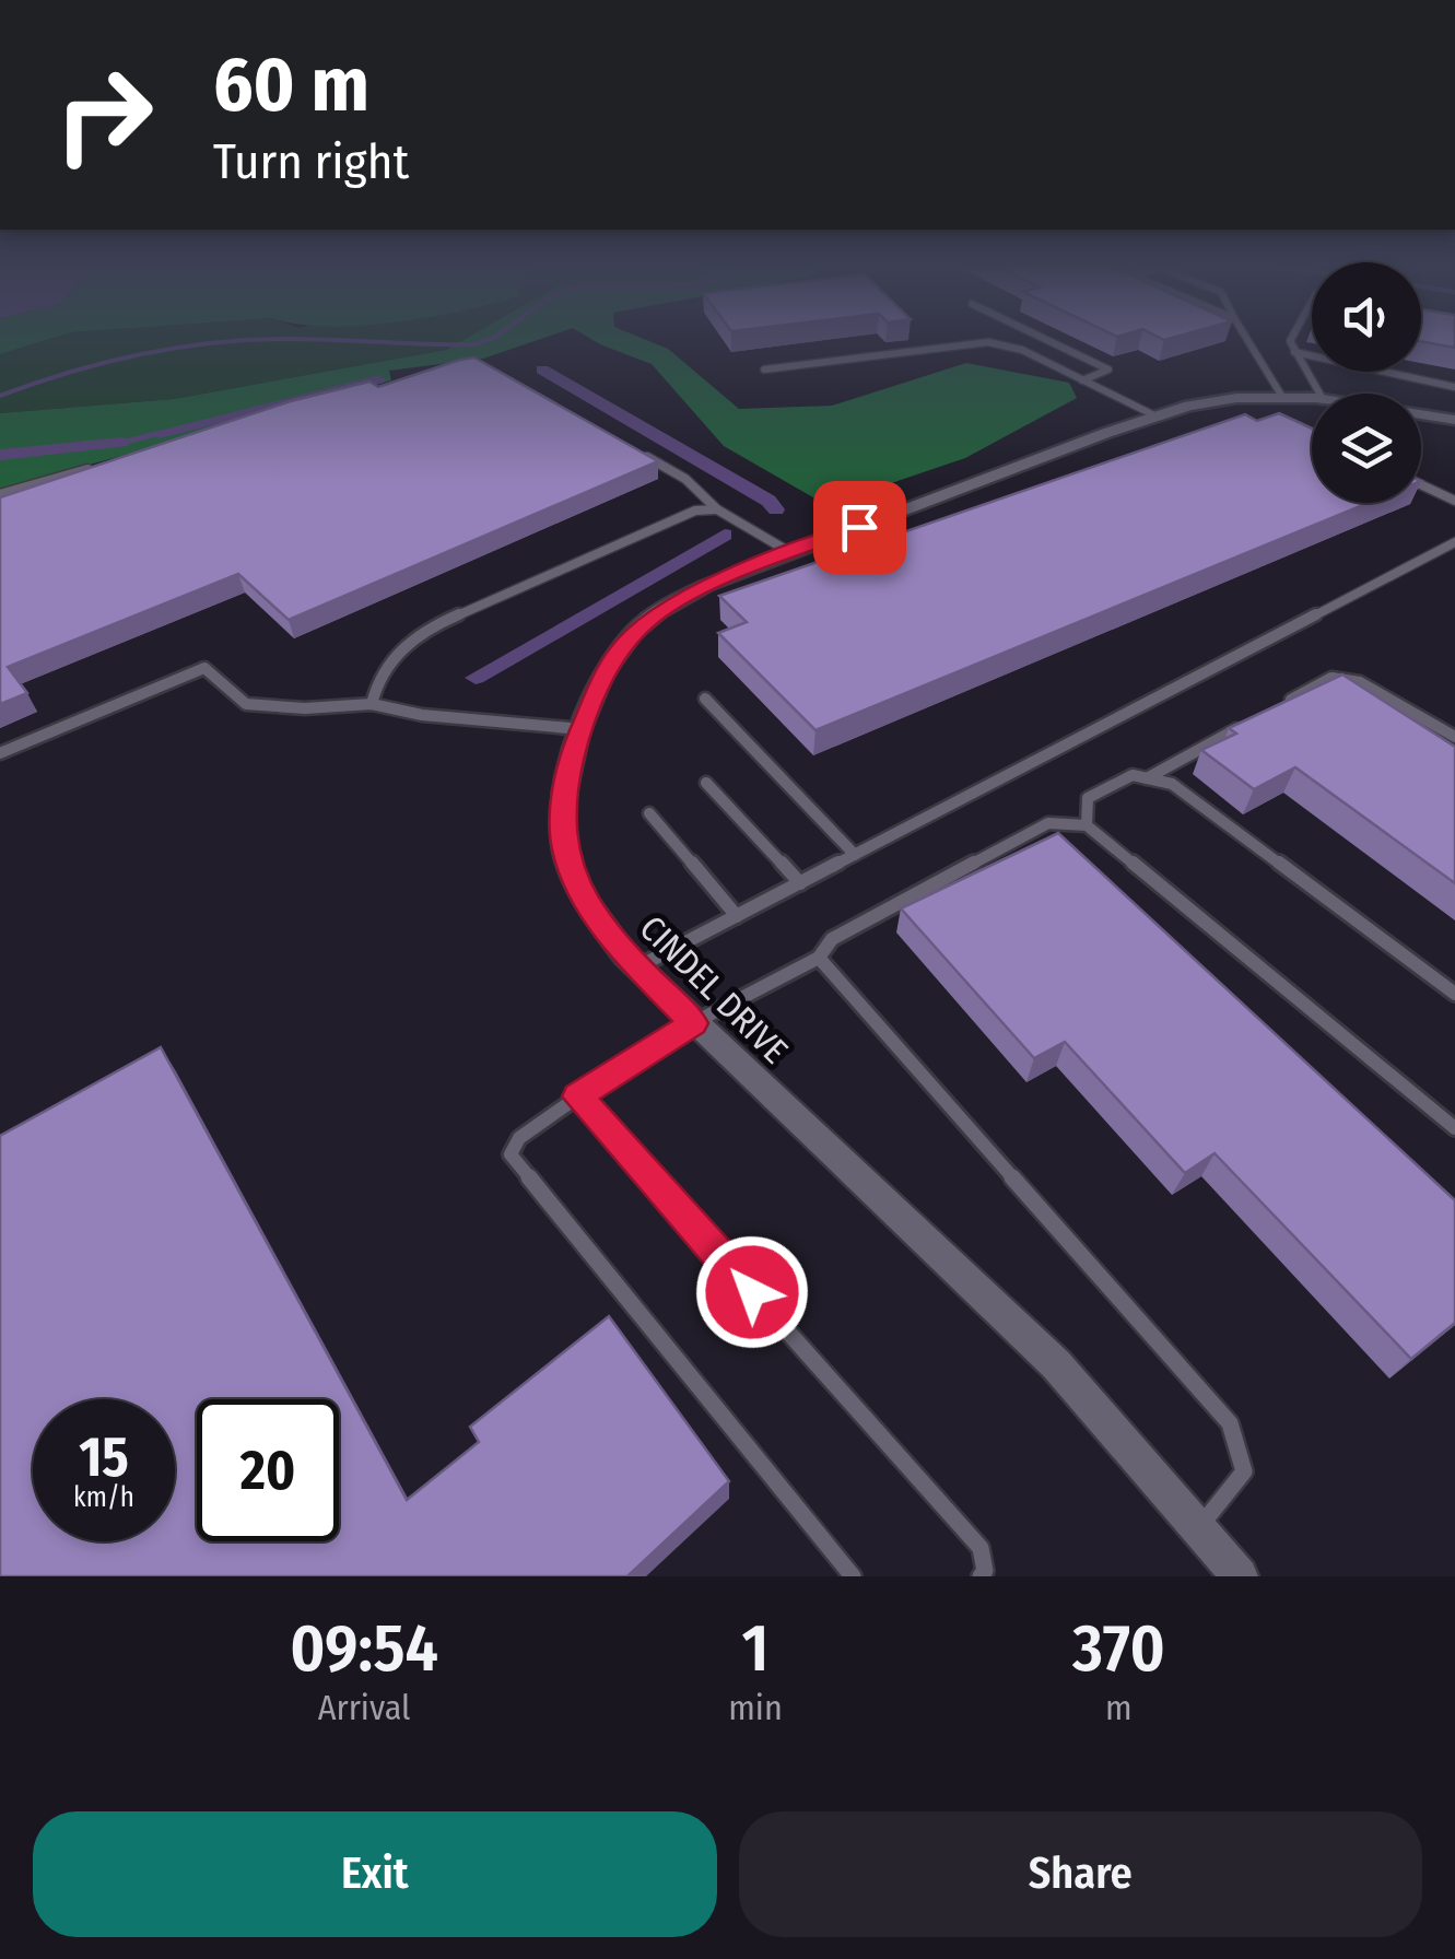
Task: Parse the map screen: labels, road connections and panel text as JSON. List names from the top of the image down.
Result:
{
  "streets": {
    "street": ["CINDEL DRIVE"]
  },
  "page": {
    "turn": ["60 m", "Turn right"],
    "speed": "15 km/h",
    "limit": "20",
    "eta": [
      "09:54",
      "Arrival",
      "1",
      "min",
      "370",
      "m"
    ],
    "buttons": ["Exit", "Share"]
  }
}
